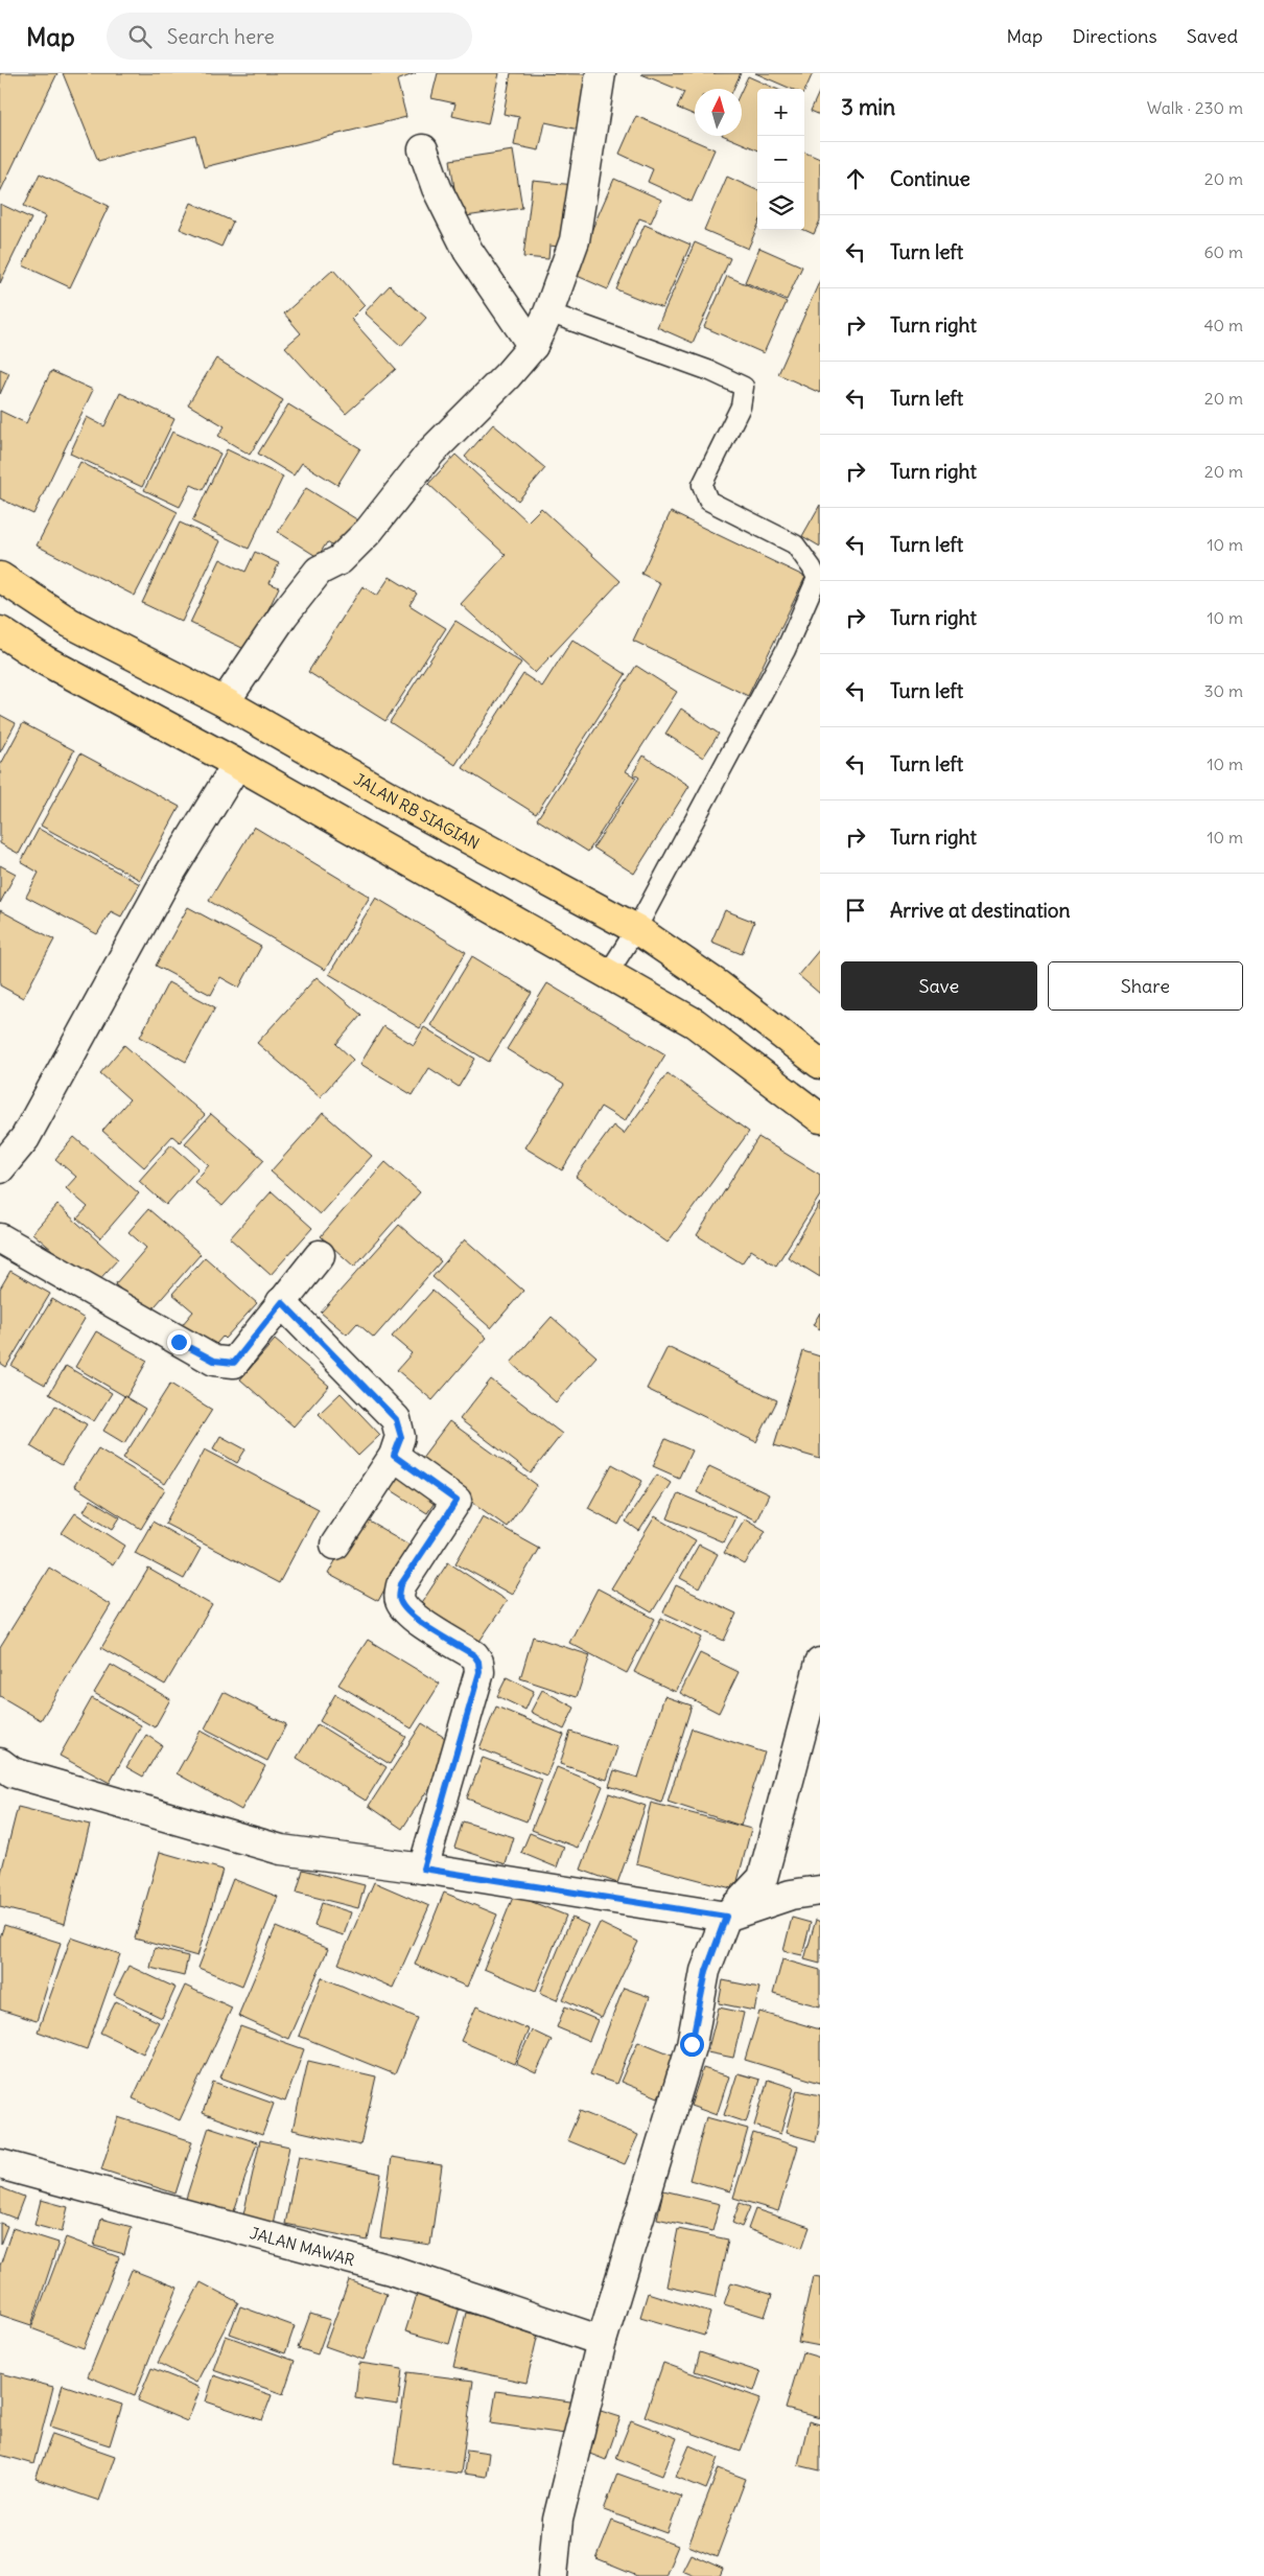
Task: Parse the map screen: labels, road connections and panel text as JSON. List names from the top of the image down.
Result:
{
  "streets": {
    "highway": ["JALAN RB SIAGIAN"],
    "street": ["JALAN MAWAR"]
  },
  "north": "top",
  "page": {
    "header": "Map",
    "search": "Search here",
    "nav": ["Map", "Directions", "Saved"],
    "heading": ["3 min", "Walk · 230 m"],
    "map_buttons": ["+", "−"],
    "list": [
      ["Continue", "20 m"],
      ["Turn left", "60 m"],
      ["Turn right", "40 m"],
      ["Turn left", "20 m"],
      ["Turn right", "20 m"],
      ["Turn left", "10 m"],
      ["Turn right", "10 m"],
      ["Turn left", "30 m"],
      ["Turn left", "10 m"],
      ["Turn right", "10 m"],
      "Arrive at destination"
    ],
    "buttons": ["Save", "Share"]
  }
}
